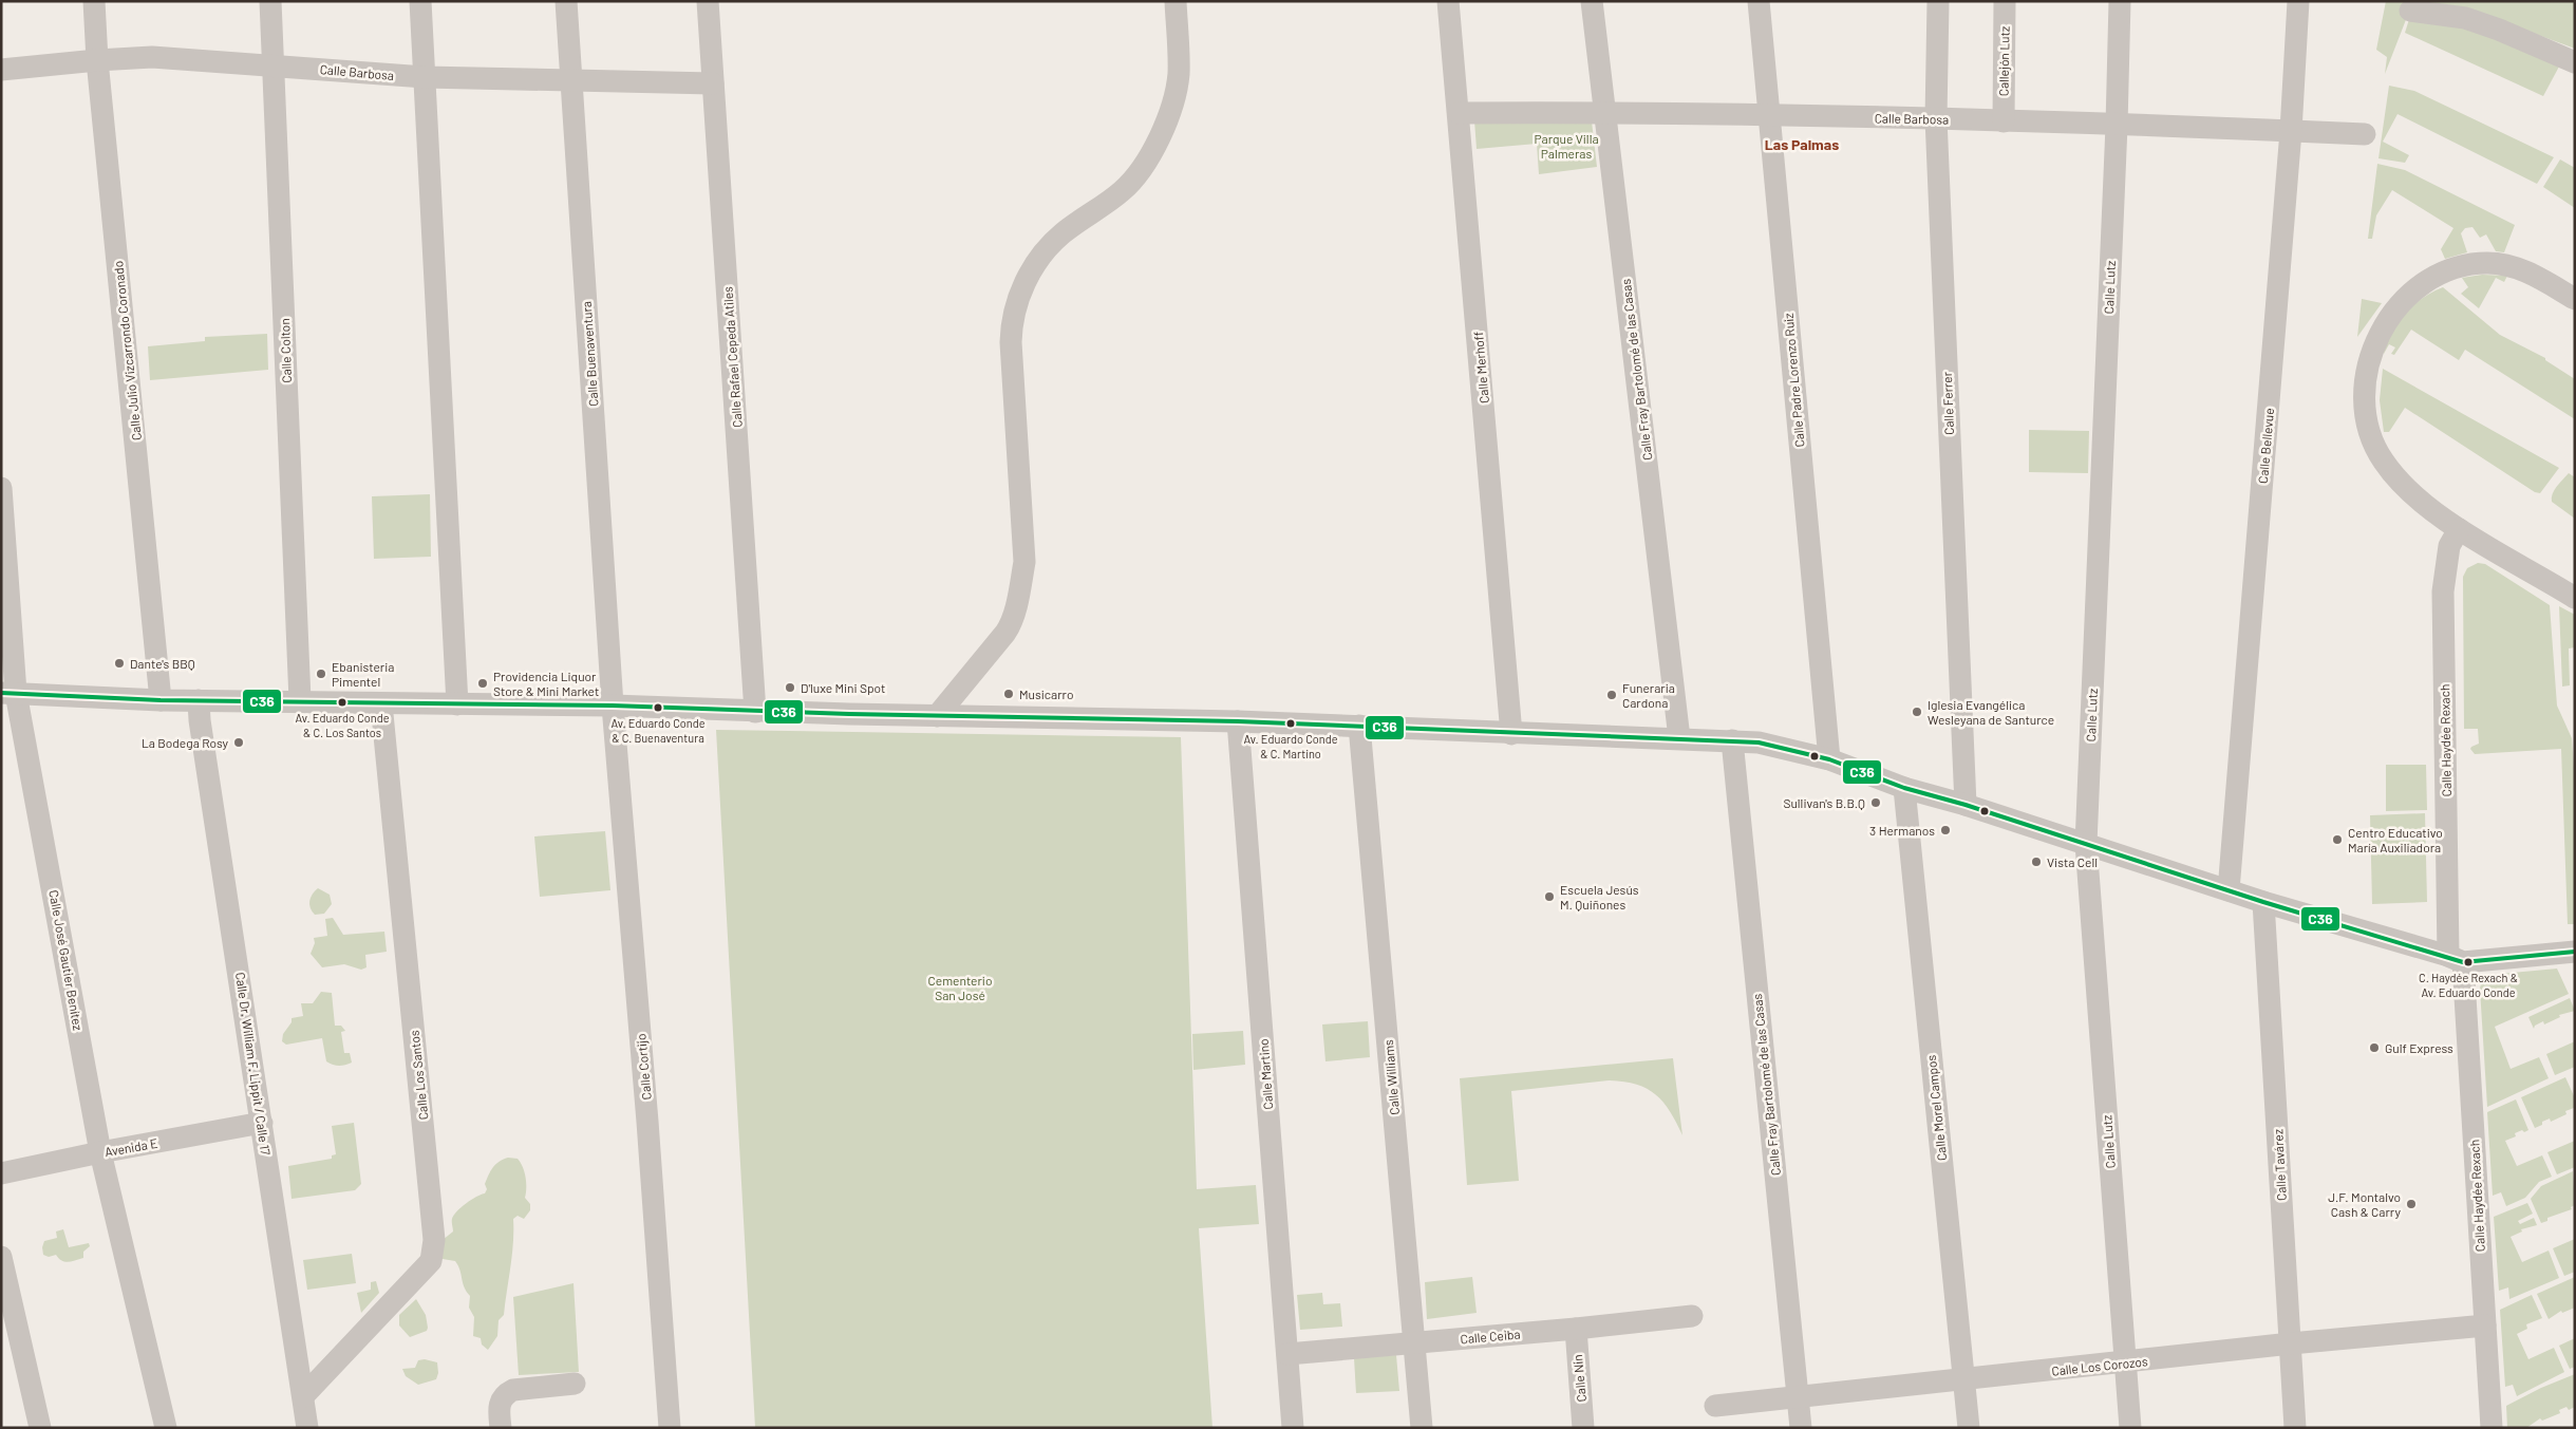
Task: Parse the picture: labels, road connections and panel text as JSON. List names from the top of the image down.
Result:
{
  "streets": {
    "street": [
      "Callejón Lutz",
      "Calle Barbosa",
      "Calle Lutz",
      "Calle Julio Vizcarrondo Coronado",
      "Calle Colton",
      "Calle Buenaventura",
      "Calle Rafael Cepeda Atiles",
      "Calle Merhoff",
      "Calle Fray Bartolomé de las Casas",
      "Calle Padre Lorenzo Ruiz",
      "Calle Ferrer",
      "Calle Bellevue",
      "Calle Haydée Rexach",
      "Calle José Gautier Benítez",
      "Calle Dr. William F. Lippit / Calle 17",
      "Calle Cortijo",
      "Calle Martino",
      "Calle Los Santos",
      "Calle Williams",
      "Calle Morel Campos",
      "Avenida E",
      "Calle Tavárez",
      "Calle Ceiba",
      "Calle Los Corozos",
      "Calle Nin"
    ]
  },
  "crossings": [
    ["Callejón Lutz", "Calle Barbosa"],
    ["Calle Barbosa", "Calle Lutz"],
    ["Calle Barbosa", "Calle Julio Vizcarrondo Coronado"],
    ["Calle Barbosa", "Calle Colton"],
    ["Calle Barbosa", "Calle Buenaventura"],
    ["Calle Barbosa", "Calle Rafael Cepeda Atiles"],
    ["Calle Barbosa", "Calle Merhoff"],
    ["Calle Barbosa", "Calle Fray Bartolomé de las Casas"],
    ["Calle Barbosa", "Calle Padre Lorenzo Ruiz"],
    ["Calle Barbosa", "Calle Ferrer"],
    ["Calle Barbosa", "Calle Bellevue"],
    ["Calle Lutz", "Calle Los Corozos"],
    ["Calle Buenaventura", "Calle Cortijo"],
    ["Calle Fray Bartolomé de las Casas", "Calle Los Corozos"],
    ["Calle Haydée Rexach", "Calle Los Corozos"],
    ["Calle José Gautier Benítez", "Avenida E"],
    ["Calle Dr. William F. Lippit / Calle 17", "Calle Los Santos"],
    ["Calle Dr. William F. Lippit / Calle 17", "Avenida E"],
    ["Calle Martino", "Calle Ceiba"],
    ["Calle Williams", "Calle Ceiba"],
    ["Calle Morel Campos", "Calle Los Corozos"],
    ["Calle Tavárez", "Calle Los Corozos"],
    ["Calle Ceiba", "Calle Nin"]
  ],
  "districts": ["Las Palmas"],
  "parks": ["Parque Villa Palmeras", "Cementerio San José"],
  "places": [
    "Dante's BBQ",
    "Ebanisteria Pimentel",
    "Providencia Liquor Store & Mini Market",
    "D'luxe Mini Spot",
    "Musicarro",
    "Funeraria Cardona",
    "Av. Eduardo Conde & C. Los Santos",
    "Av. Eduardo Conde & C. Buenaventura",
    "Iglesia Evangélica Wesleyana de Santurce",
    "Av. Eduardo Conde & C. Martino",
    "La Bodega Rosy",
    "Sullivan's B.B.Q",
    "3 Hermanos",
    "Centro Educativo María Auxiliadora",
    "Vista Cell",
    "Escuela Jesús M. Quiñones",
    "C. Haydée Rexach & Av. Eduardo Conde",
    "Gulf Express",
    "J.F. Montalvo Cash & Carry"
  ],
  "lines": ["transit line C36"]
}
